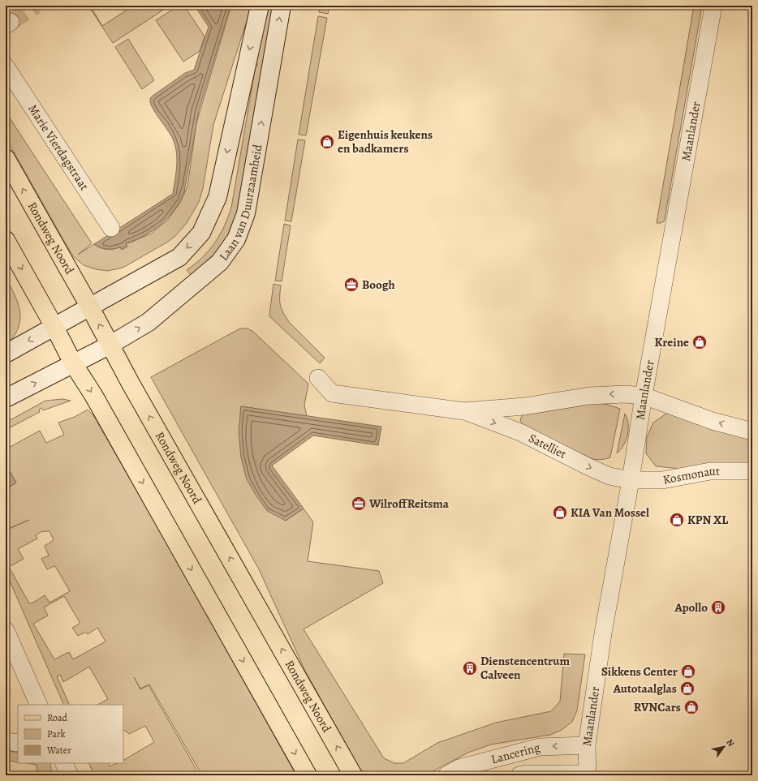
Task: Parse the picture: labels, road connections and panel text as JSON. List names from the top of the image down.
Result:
{
  "streets": {
    "main road": ["Rondweg Noord"],
    "street": [
      "Maanlander",
      "Marie Vierdagstraat",
      "Laan van Duurzaamheid",
      "Satelliet",
      "Kosmonaut",
      "Lancering"
    ]
  },
  "crossings": [
    ["Maanlander", "Satelliet"],
    ["Maanlander", "Kosmonaut"],
    ["Maanlander", "Lancering"],
    ["Laan van Duurzaamheid", "Rondweg Noord"],
    ["Satelliet", "Kosmonaut"]
  ],
  "places": {
    "shop": [
      "Eigenhuis keukens en badkamers",
      "Kreine",
      "KIA Van Mossel",
      "KPN XL",
      "Sikkens Center",
      "Autotaalglas",
      "RVNCars"
    ],
    "office": ["Boogh", "WilroffReitsma"],
    "building": ["Apollo", "Dienstencentrum Calveen"]
  },
  "legend": ["Road", "Park", "Water"],
  "north": "top right"
}
